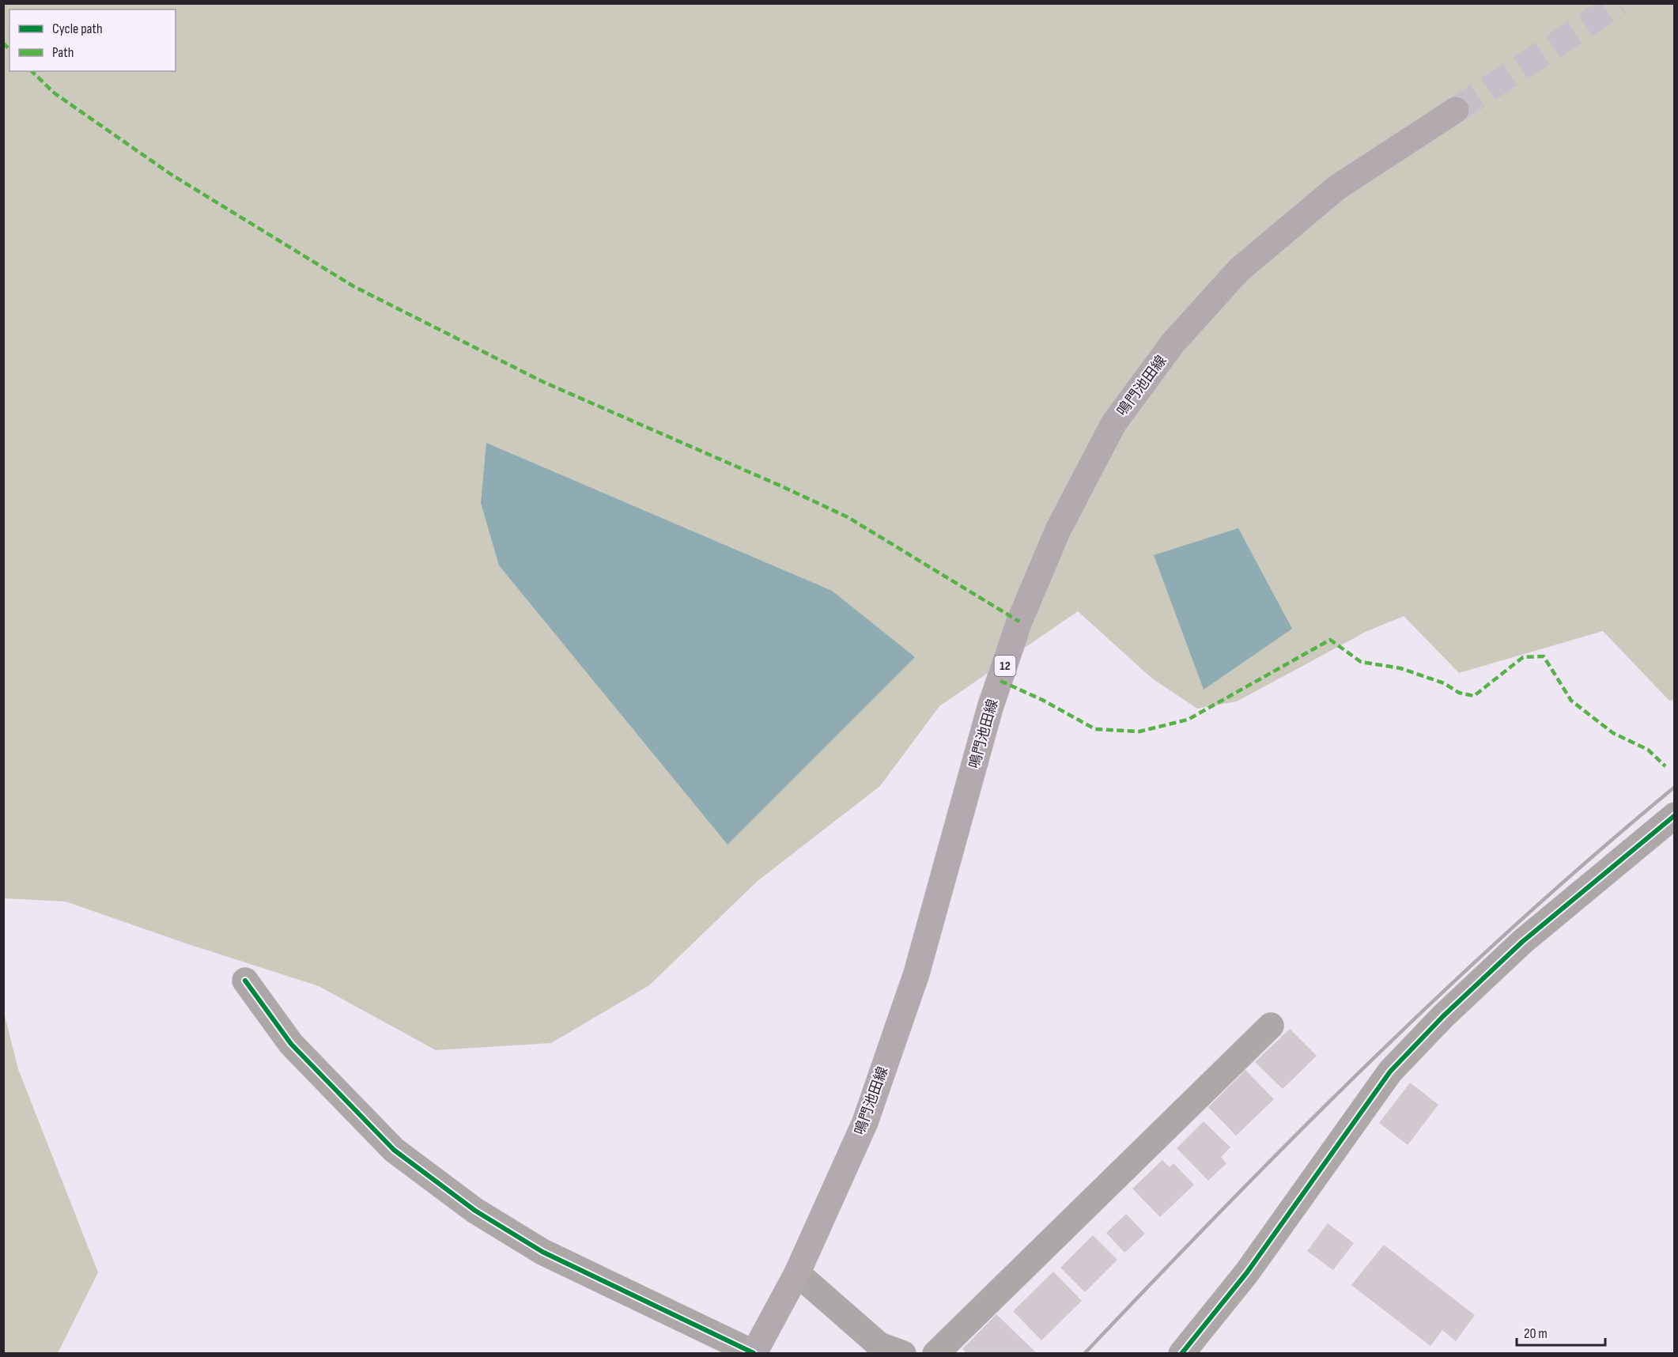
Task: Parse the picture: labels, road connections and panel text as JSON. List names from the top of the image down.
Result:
{
  "streets": {
    "main road": ["鳴門池田線", "12"]
  },
  "legend": ["Cycle path", "Path"],
  "scale_bar": "20 m"
}
